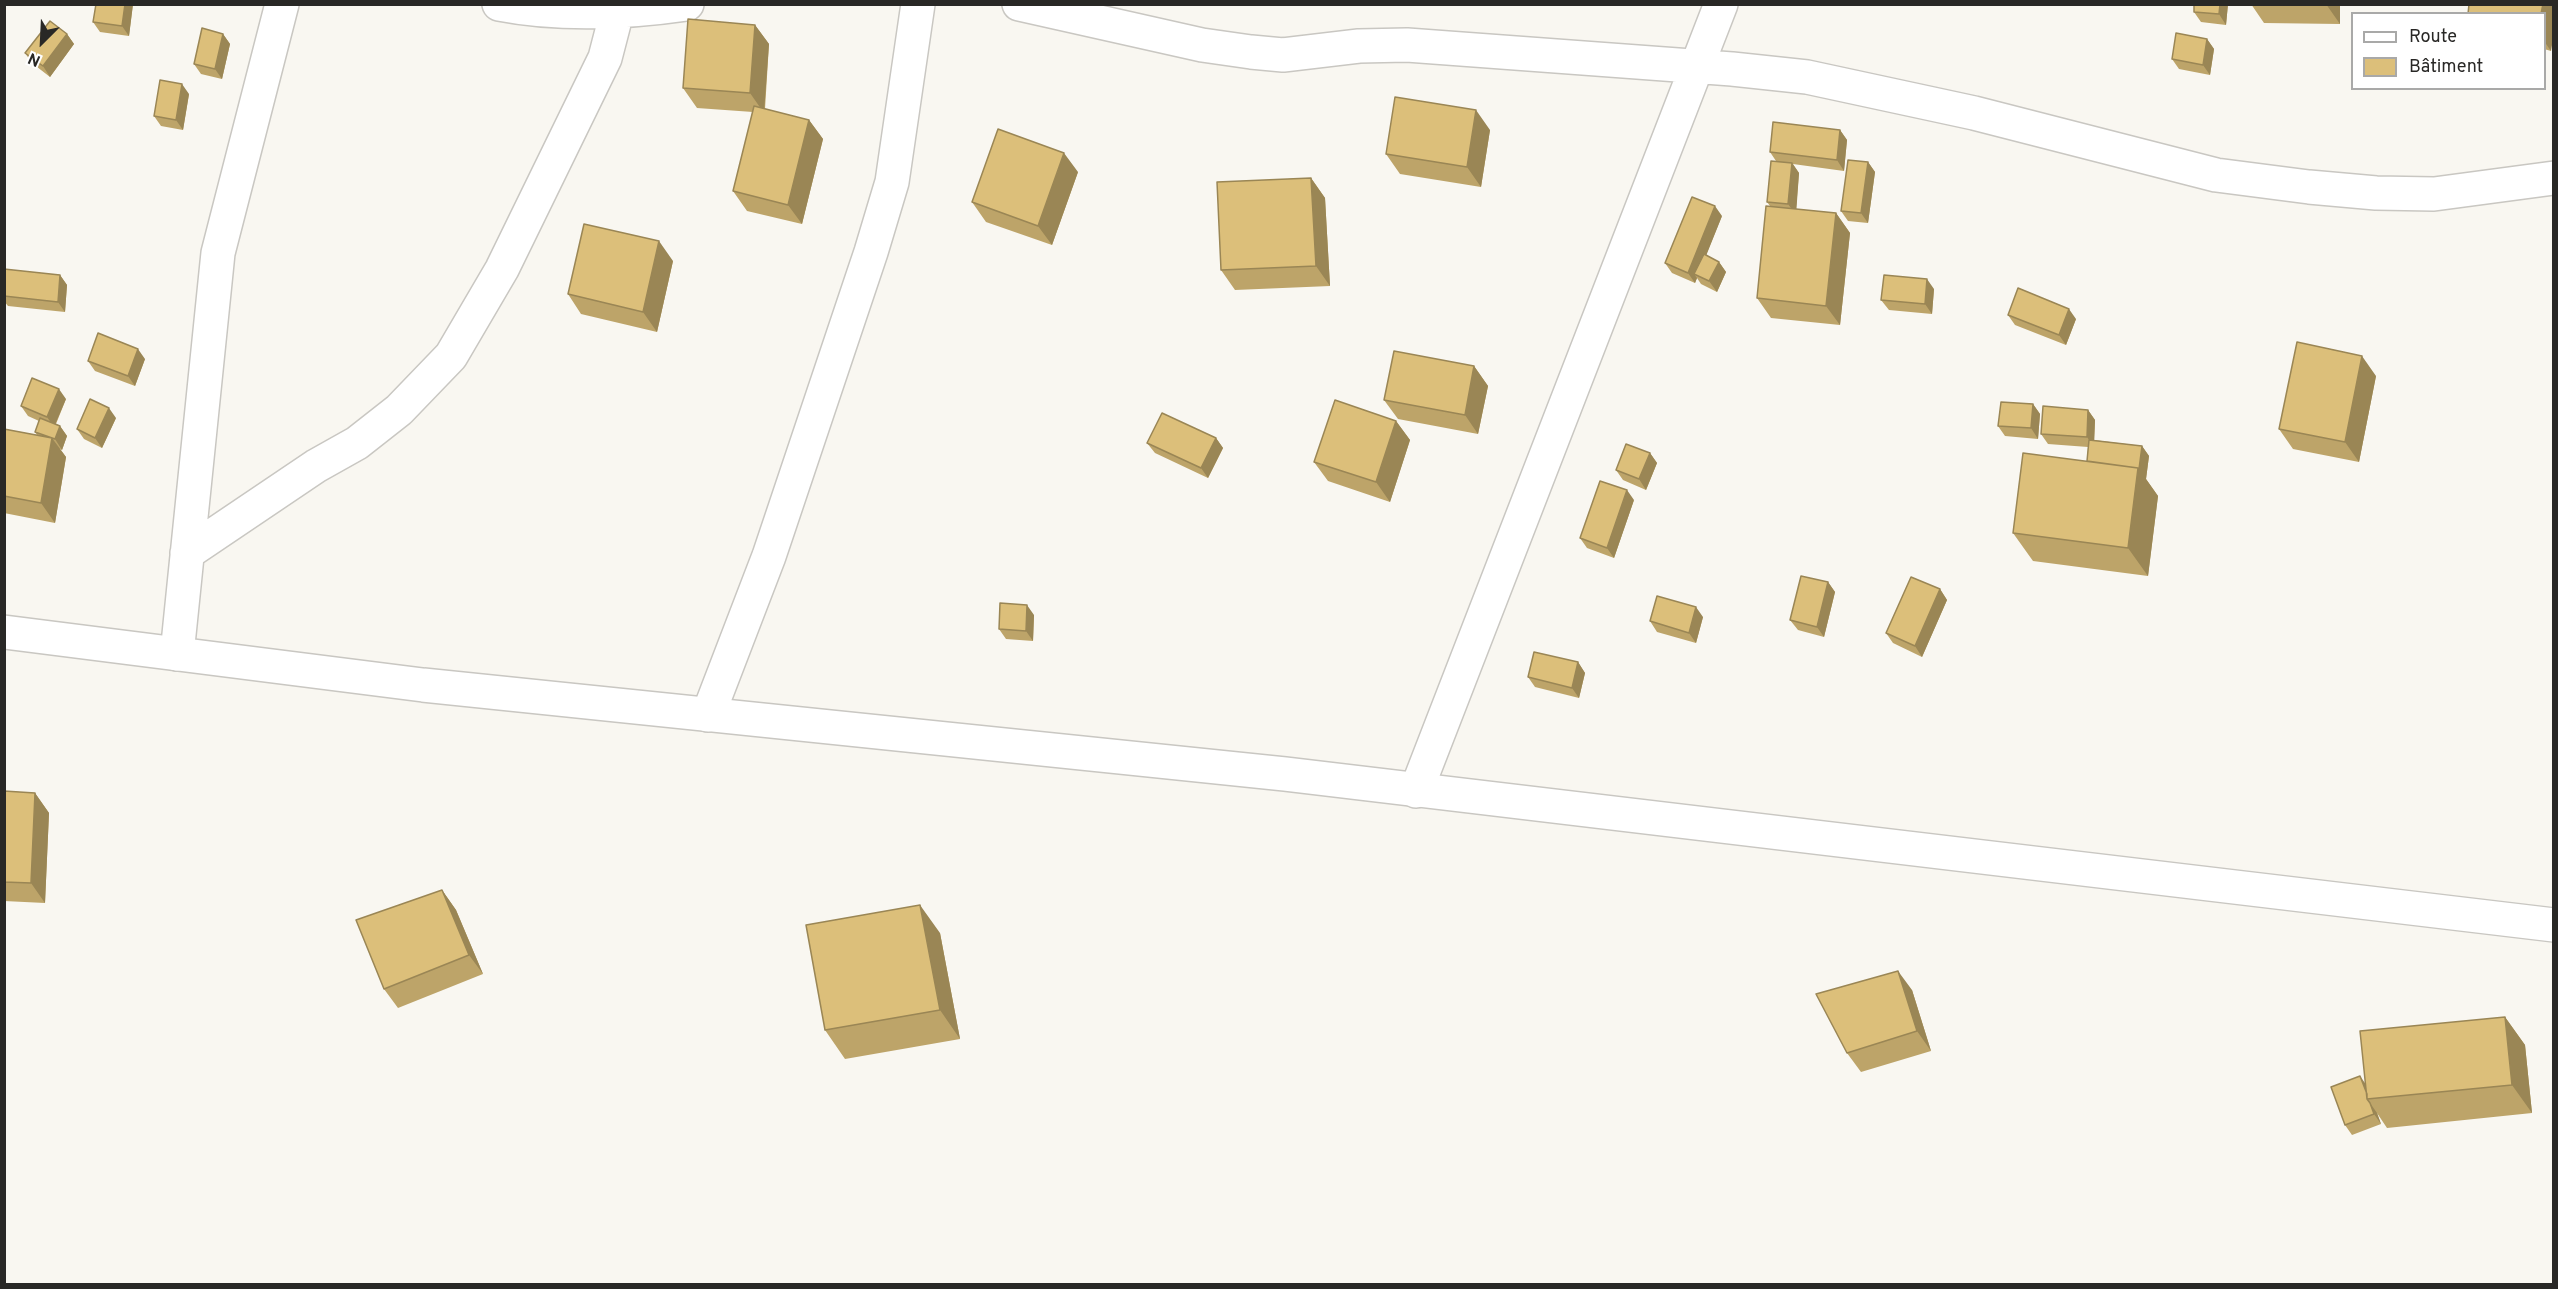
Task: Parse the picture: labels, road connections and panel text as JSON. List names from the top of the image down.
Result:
{
  "legend": ["Route", "Bâtiment"],
  "north": "bottom left"
}
